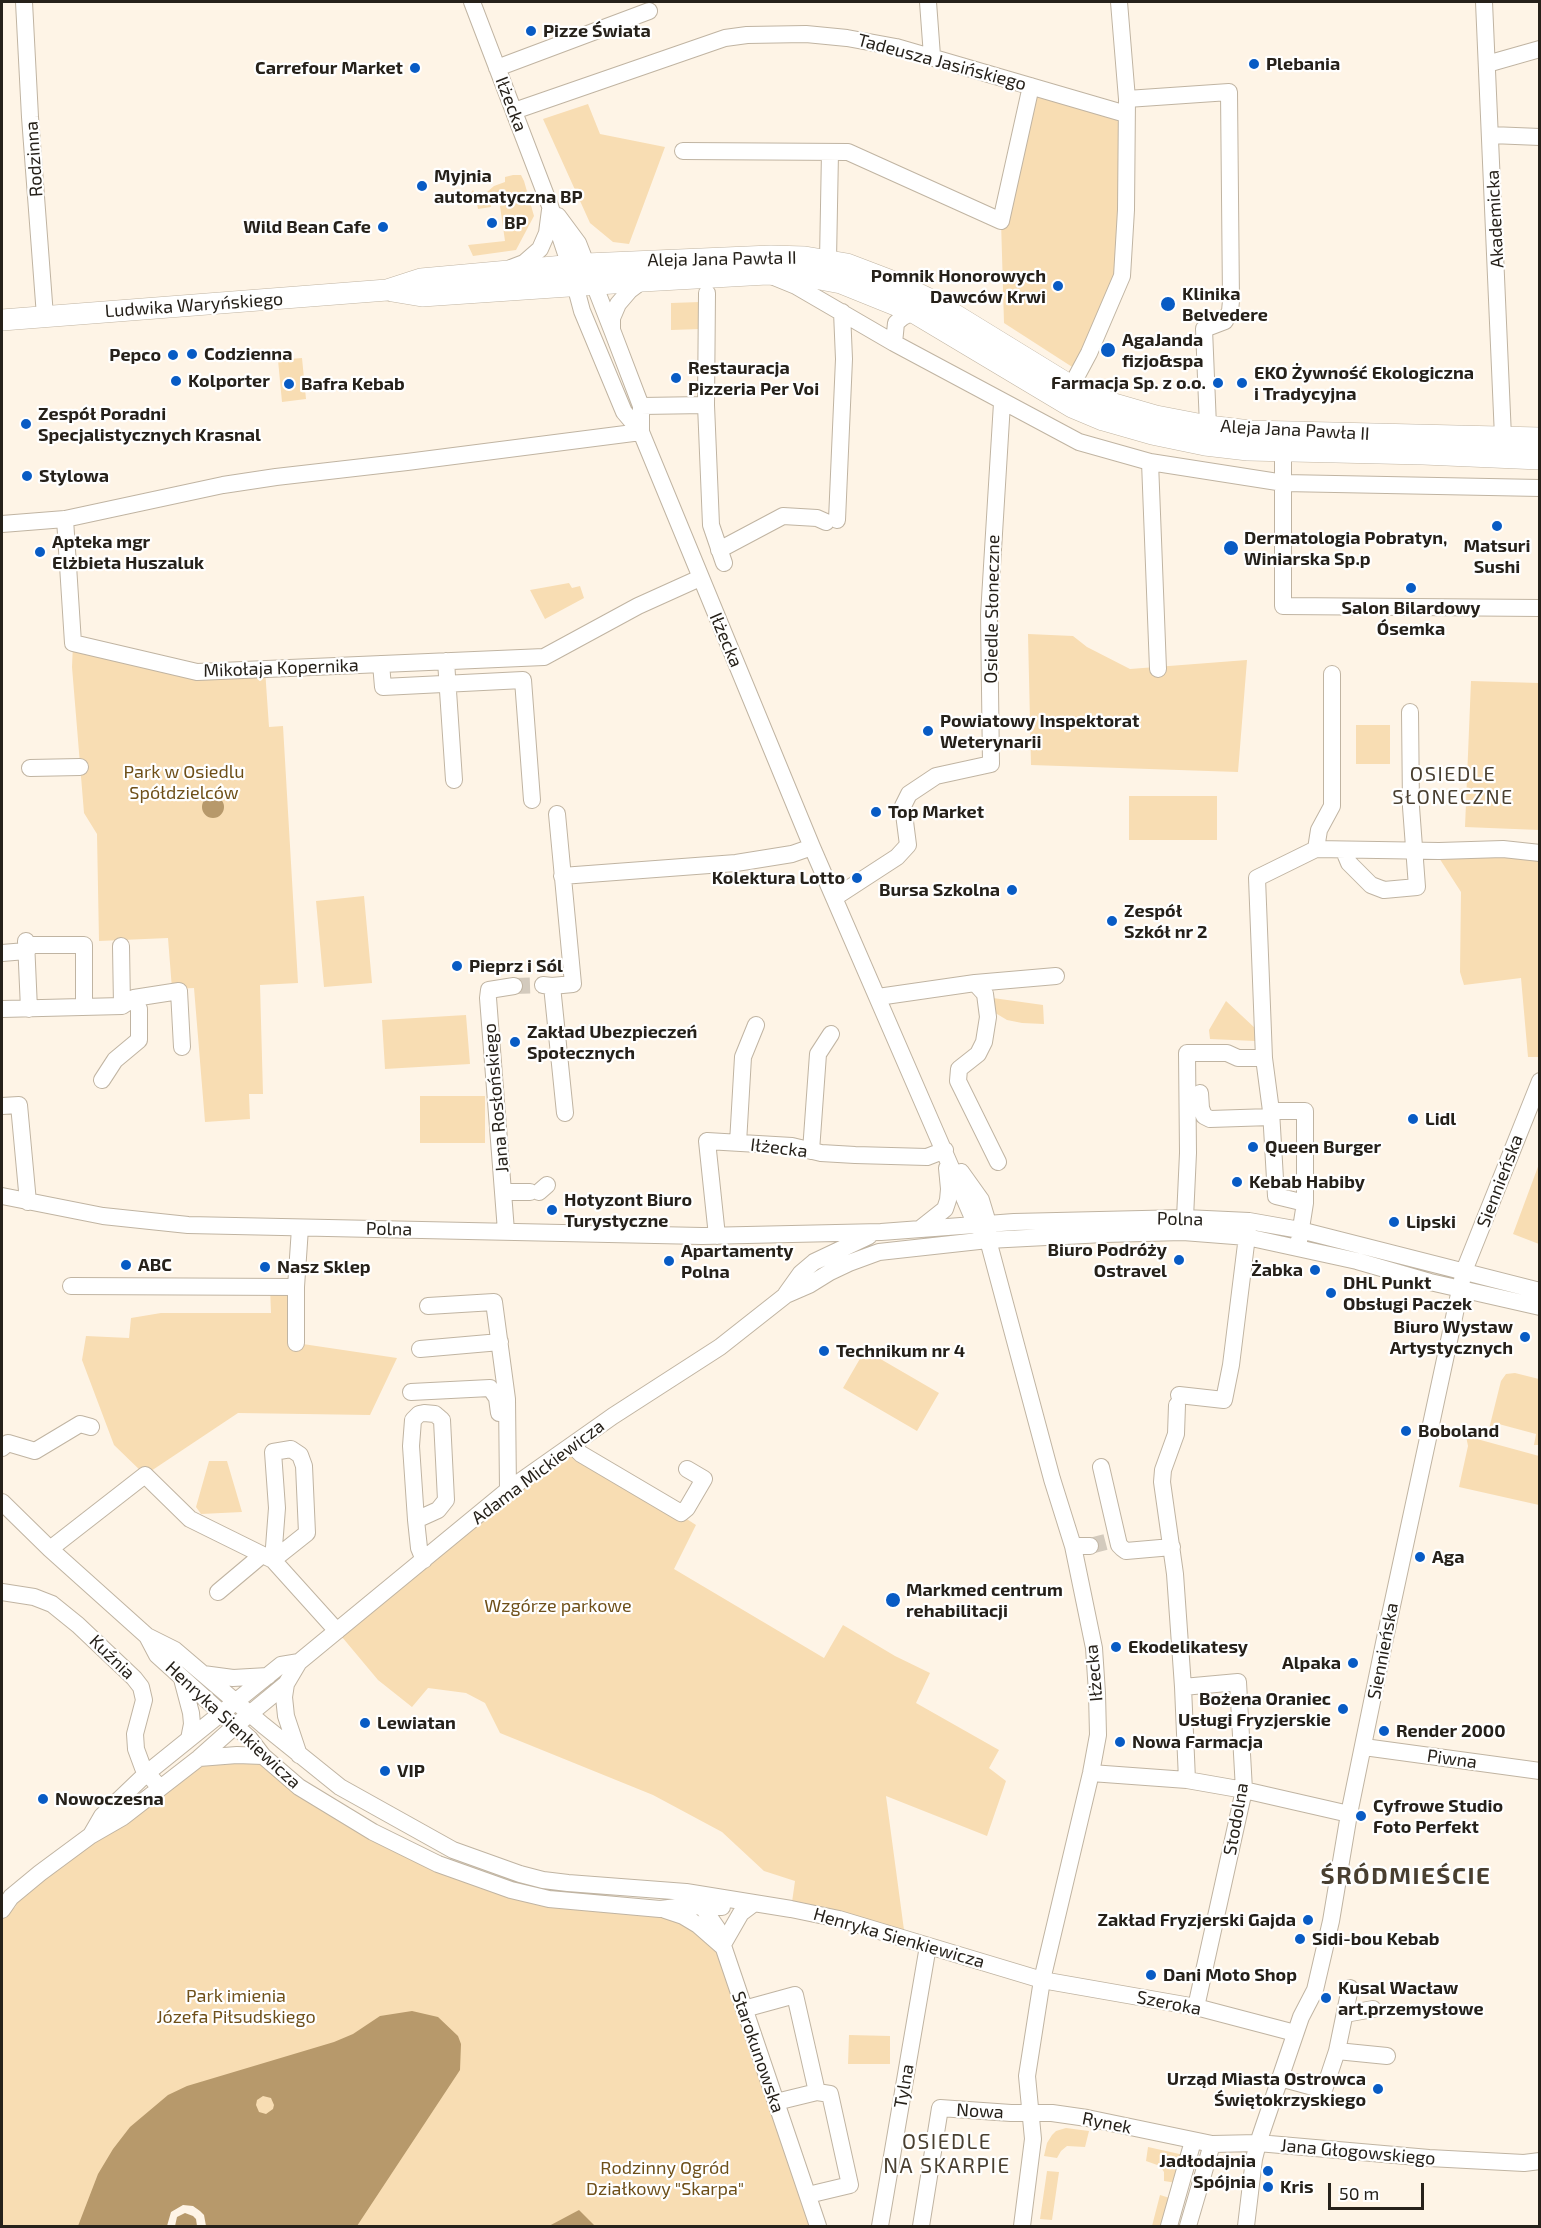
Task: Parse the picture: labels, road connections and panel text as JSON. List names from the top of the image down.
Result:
{
  "streets": {
    "main road": ["Aleja Jana Pawła II", "Ludwika Waryńskiego"],
    "street": [
      "Tadeusza Jasińskiego",
      "Iłżecka",
      "Rodzinna",
      "Akademicka",
      "Osiedle Słoneczne",
      "Mikołaja Kopernika",
      "Jana Rosłońskiego",
      "Siennieńska",
      "Polna",
      "Adama Mickiewicza",
      "Kuźnia",
      "Henryka Sienkiewicza",
      "Piwna",
      "Stodolna",
      "Szeroka",
      "Starokunowska",
      "Tylna",
      "Nowa",
      "Rynek",
      "Jana Głogowskiego"
    ]
  },
  "crossings": [
    ["Tadeusza Jasińskiego", "Iłżecka"],
    ["Iłżecka", "Aleja Jana Pawła II"],
    ["Iłżecka", "Ludwika Waryńskiego"],
    ["Iłżecka", "Osiedle Słoneczne"],
    ["Iłżecka", "Mikołaja Kopernika"],
    ["Iłżecka", "Polna"],
    ["Iłżecka", "Adama Mickiewicza"],
    ["Iłżecka", "Henryka Sienkiewicza"],
    ["Iłżecka", "Szeroka"],
    ["Iłżecka", "Nowa"],
    ["Iłżecka", "Rynek"],
    ["Rodzinna", "Ludwika Waryńskiego"],
    ["Akademicka", "Aleja Jana Pawła II"],
    ["Aleja Jana Pawła II", "Ludwika Waryńskiego"],
    ["Jana Rosłońskiego", "Polna"],
    ["Siennieńska", "Polna"],
    ["Siennieńska", "Piwna"],
    ["Siennieńska", "Szeroka"],
    ["Siennieńska", "Jana Głogowskiego"],
    ["Polna", "Adama Mickiewicza"],
    ["Adama Mickiewicza", "Kuźnia"],
    ["Adama Mickiewicza", "Henryka Sienkiewicza"],
    ["Henryka Sienkiewicza", "Szeroka"],
    ["Henryka Sienkiewicza", "Starokunowska"],
    ["Henryka Sienkiewicza", "Tylna"],
    ["Stodolna", "Szeroka"],
    ["Nowa", "Rynek"],
    ["Rynek", "Jana Głogowskiego"]
  ],
  "districts": ["OSIEDLE SŁONECZNE", "ŚRÓDMIEŚCIE", "OSIEDLE NA SKARPIE"],
  "parks": [
    "Park w Osiedlu Spółdzielców",
    "Wzgórze parkowe",
    "Park imienia Józefa Piłsudskiego",
    "Rodzinny Ogród Działkowy \"Skarpa\""
  ],
  "places": [
    "Pizze Świata",
    "Plebania",
    "Carrefour Market",
    "Myjnia automatyczna BP",
    "BP",
    "Wild Bean Cafe",
    "Pomnik Honorowych Dawców Krwi",
    "Klinika Belvedere",
    "AgaJanda fizjo&spa",
    "Codzienna",
    "Pepco",
    "Restauracja Pizzeria Per Voi",
    "Kolporter",
    "Farmacja Sp. z o.o.",
    "EKO Żywność Ekologiczna i Tradycyjna",
    "Bafra Kebab",
    "Zespół Poradni Specjalistycznych Krasnal",
    "Stylowa",
    "Matsuri Sushi",
    "Dermatologia Pobratyn, Winiarska Sp.p",
    "Apteka mgr Elżbieta Huszaluk",
    "Salon Bilardowy Ósemka",
    "Powiatowy Inspektorat Weterynarii",
    "Top Market",
    "Kolektura Lotto",
    "Bursa Szkolna",
    "Zespół Szkół nr 2",
    "Pieprz i Sól",
    "Zakład Ubezpieczeń Społecznych",
    "Lidl",
    "Queen Burger",
    "Kebab Habiby",
    "Hotyzont Biuro Turystyczne",
    "Lipski",
    "Biuro Podróży Ostravel",
    "Apartamenty Polna",
    "ABC",
    "Nasz Sklep",
    "Żabka",
    "DHL Punkt Obsługi Paczek",
    "Biuro Wystaw Artystycznych",
    "Technikum nr 4",
    "Boboland",
    "Aga",
    "Markmed centrum rehabilitacji",
    "Ekodelikatesy",
    "Alpaka",
    "Bożena Oraniec Usługi Fryzjerskie",
    "Lewiatan",
    "Render 2000",
    "Nowa Farmacja",
    "VIP",
    "Nowoczesna",
    "Cyfrowe Studio Foto Perfekt",
    "Zakład Fryzjerski Gajda",
    "Sidi-bou Kebab",
    "Dani Moto Shop",
    "Kusal Wacław art.przemysłowe",
    "Urząd Miasta Ostrowca Świętokrzyskiego",
    "Jadłodajnia Spójnia",
    "Kris"
  ],
  "scale_bar": "50 m"
}
